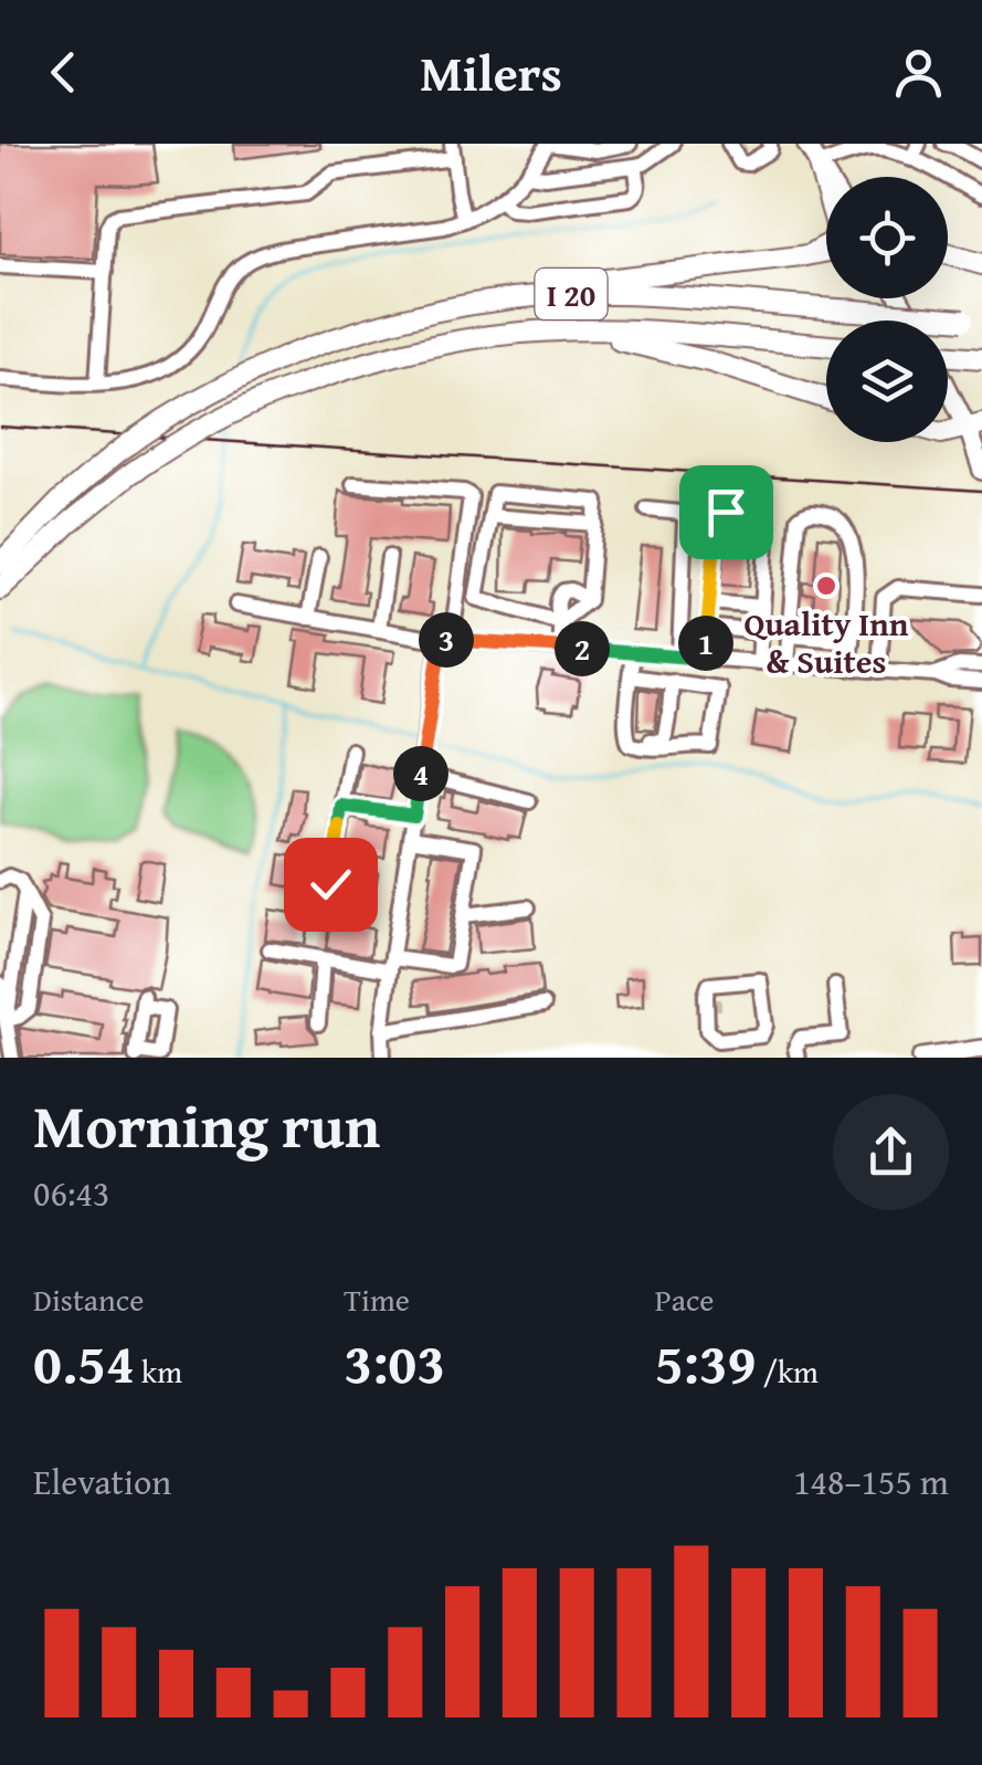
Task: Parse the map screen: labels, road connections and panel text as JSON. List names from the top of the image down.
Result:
{
  "streets": {
    "highway": ["I 20"]
  },
  "places": ["Quality Inn & Suites"],
  "page": {
    "header": "Milers",
    "pins": [
      "3",
      "1",
      "2",
      "4"
    ],
    "heading": ["Morning run", "06:43"],
    "stats": [
      ["Distance", "0.54 km"],
      ["Time", "3:03"],
      ["Pace", "5:39 /km"]
    ],
    "chart": ["Elevation", "148–155 m"]
  }
}
